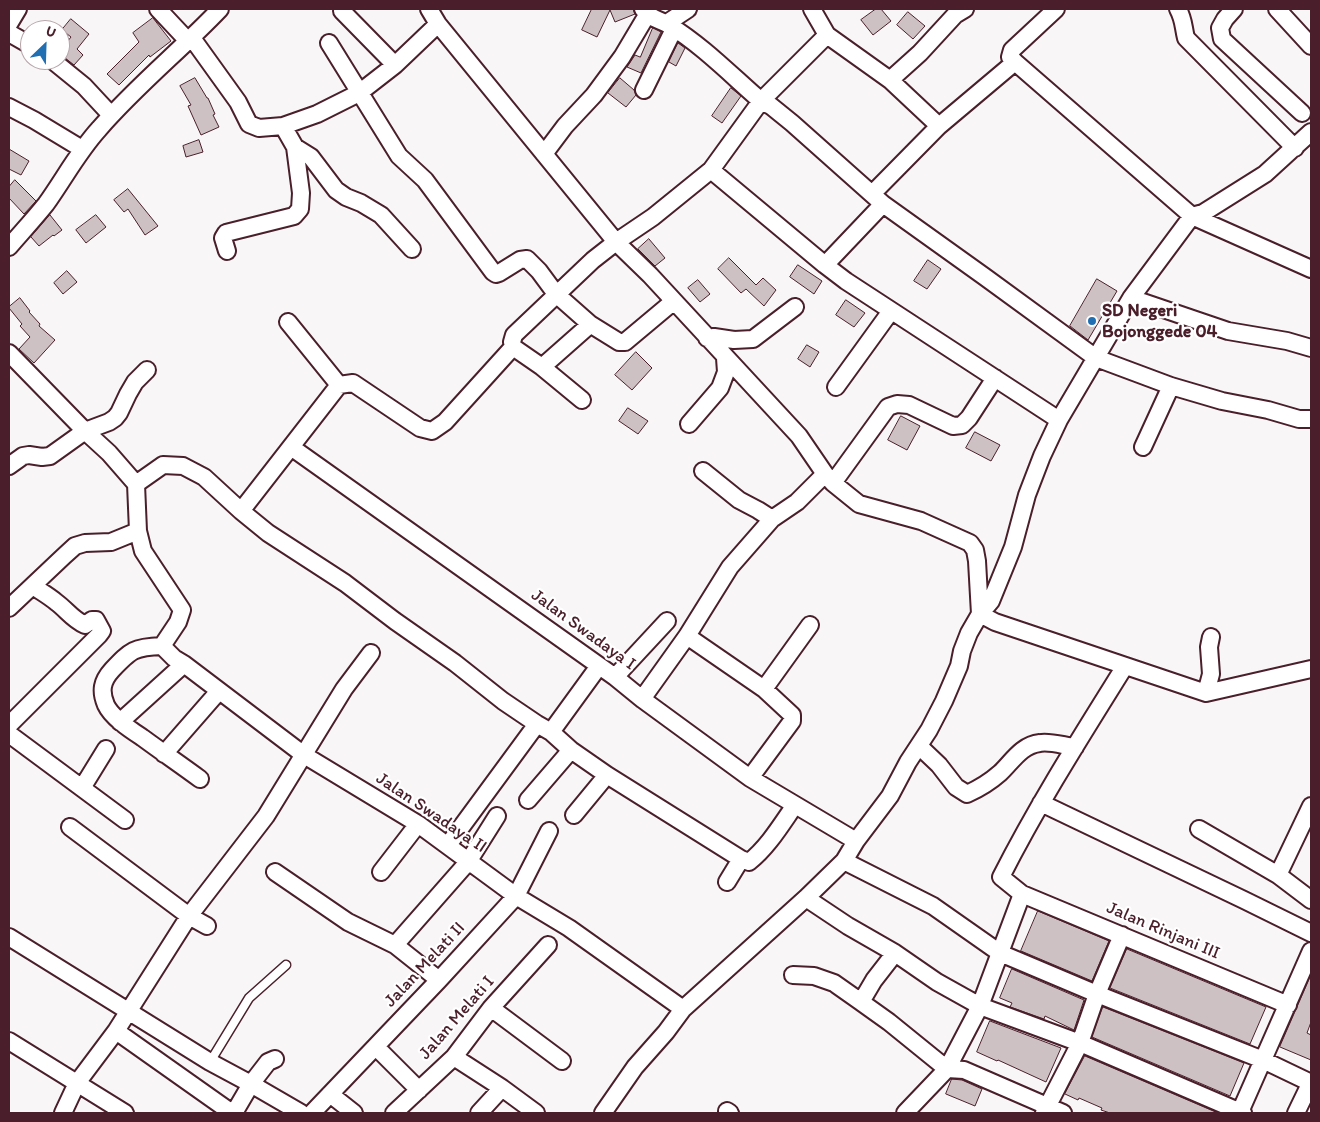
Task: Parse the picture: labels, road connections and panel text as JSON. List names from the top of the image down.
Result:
{
  "streets": {
    "street": [
      "Jalan Swadaya I",
      "Jalan Swadaya II",
      "Jalan Rinjani III",
      "Jalan Melati II",
      "Jalan Melati I"
    ]
  },
  "crossings": [
    ["Jalan Swadaya II", "Jalan Melati II"]
  ],
  "places": ["SD Negeri Bojonggede 04"],
  "north": "top right"
}
